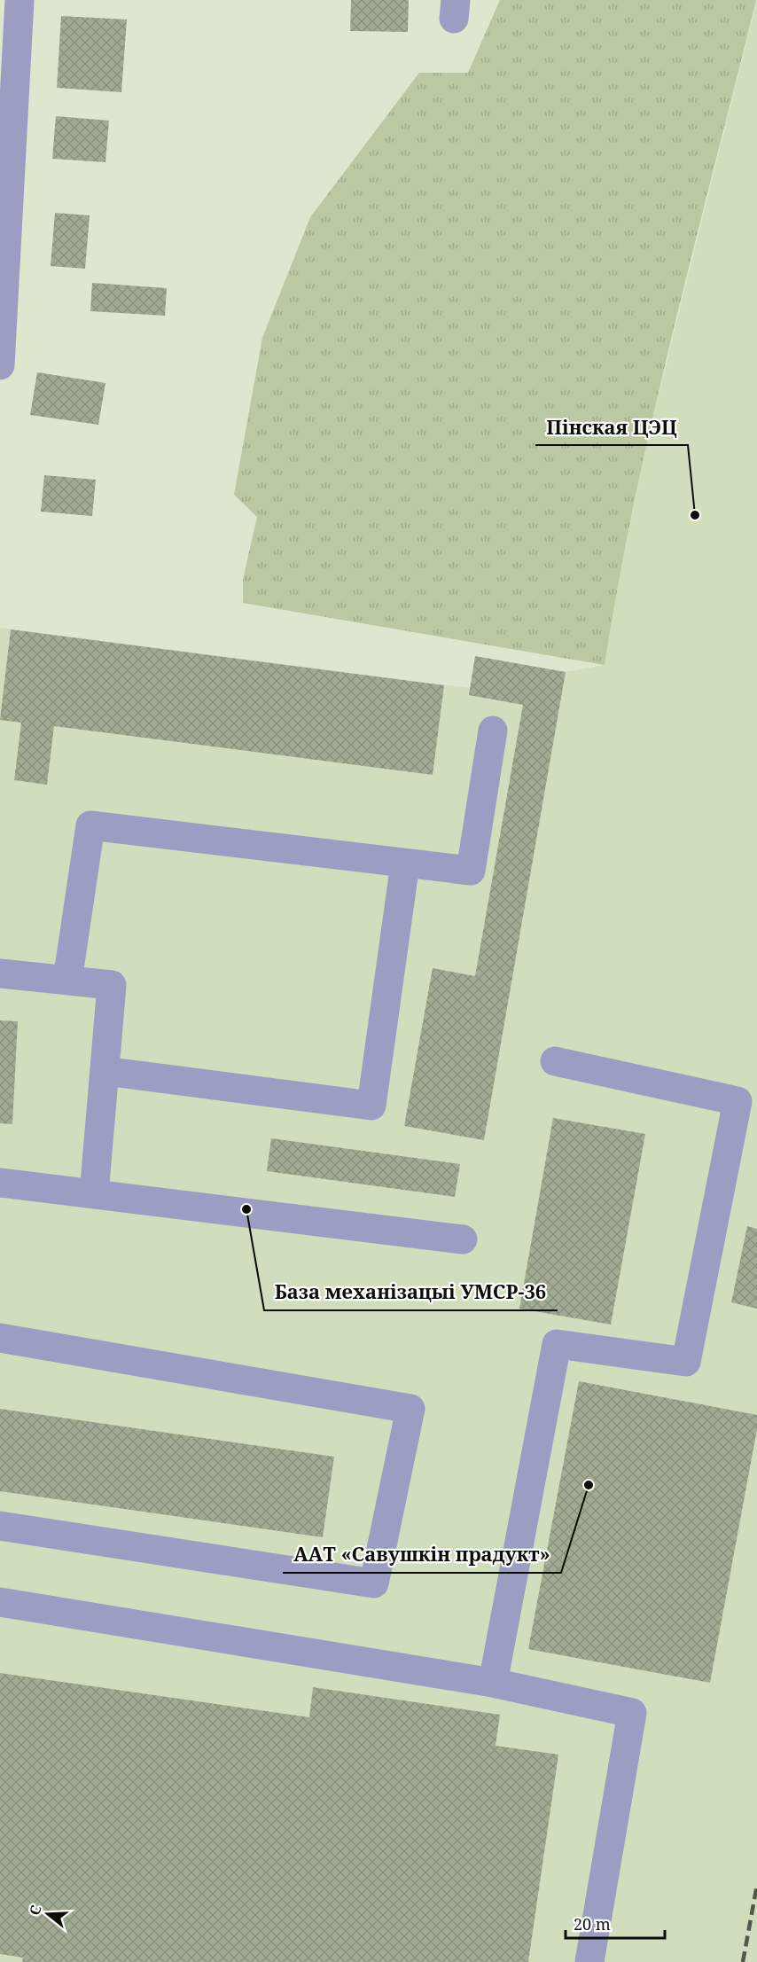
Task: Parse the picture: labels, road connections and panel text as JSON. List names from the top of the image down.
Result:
{
  "places": ["Пінская ЦЭЦ", "База механізацыі УМСР-36", "ААТ «Савушкін прадукт»"],
  "scale_bar": "20 m",
  "north": "left"
}
